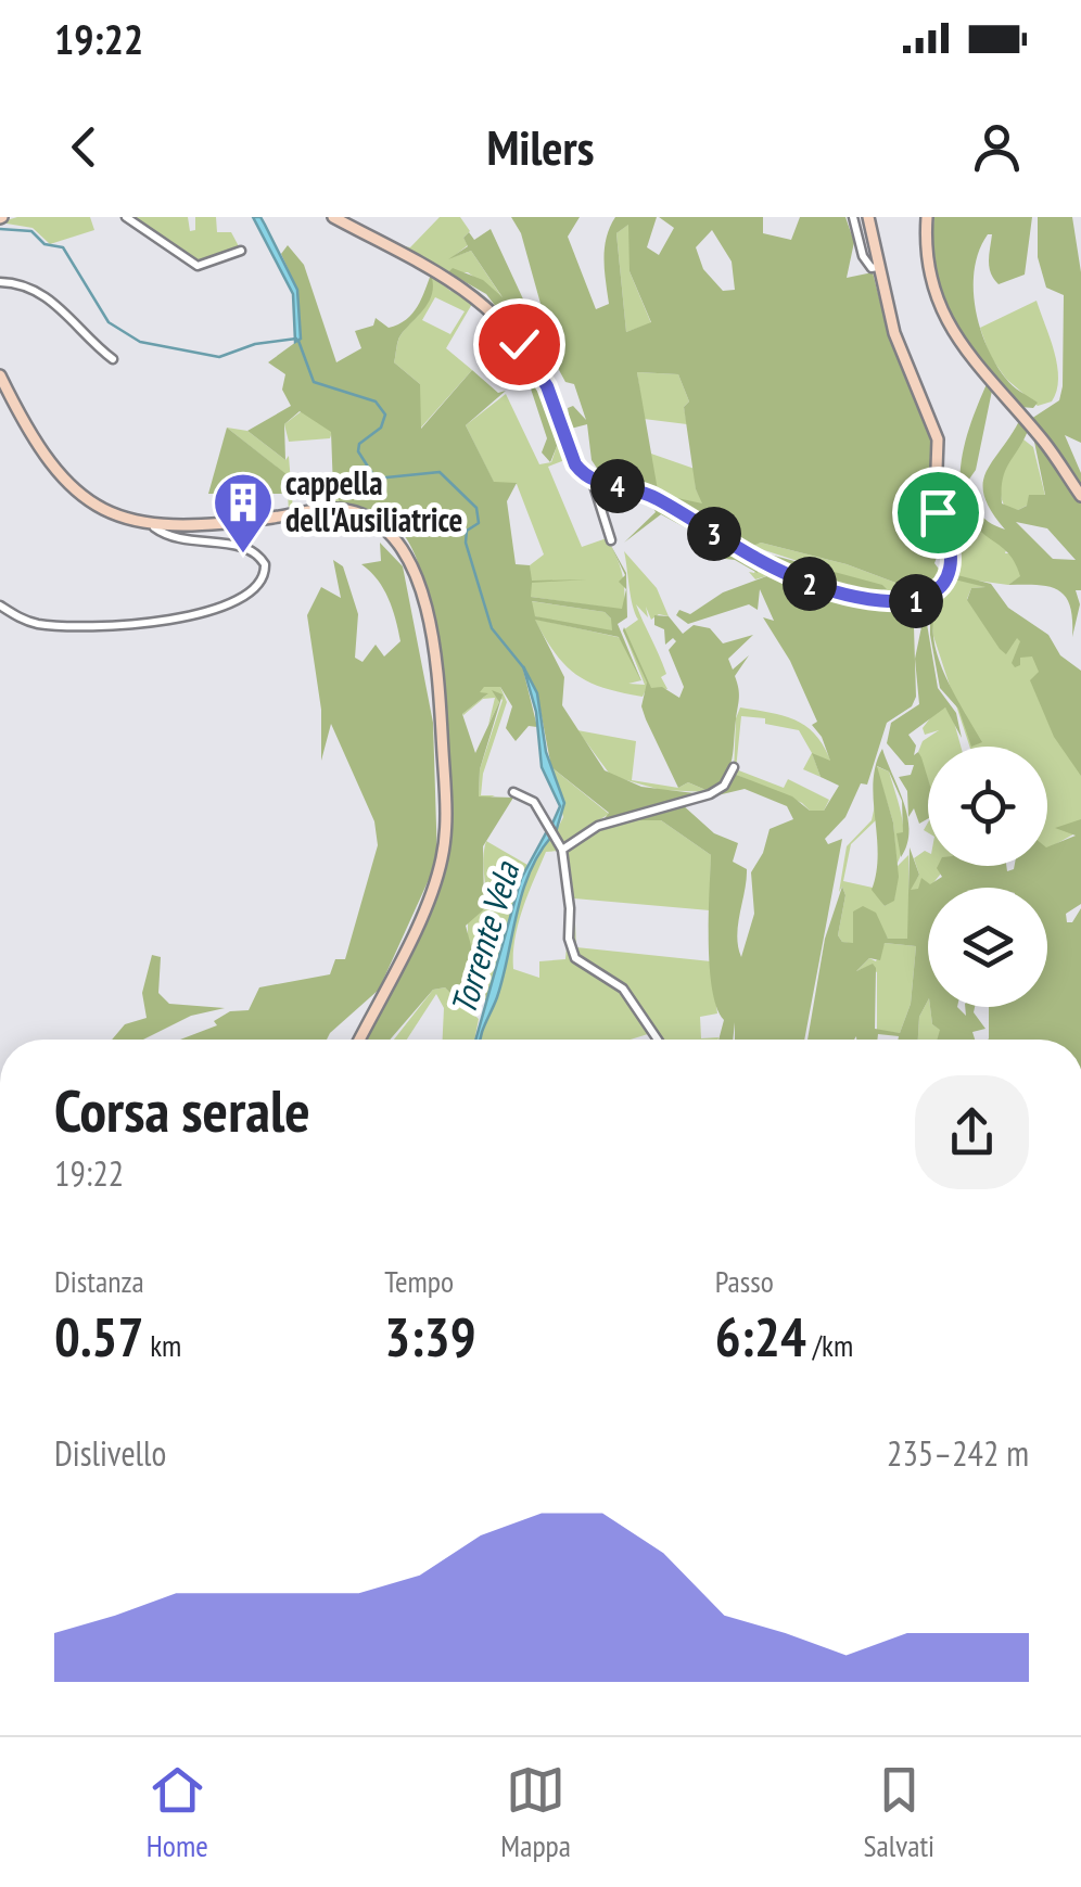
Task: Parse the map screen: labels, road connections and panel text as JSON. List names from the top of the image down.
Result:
{
  "water": ["Torrente Vela"],
  "places": {
    "building": ["cappella dell'Ausiliatrice"]
  },
  "page": {
    "status": "19:22",
    "header": "Milers",
    "pins": [
      "4",
      "3",
      "2",
      "1"
    ],
    "heading": ["Corsa serale", "19:22"],
    "stats": [
      ["Distanza", "0.57 km"],
      ["Tempo", "3:39"],
      ["Passo", "6:24 /km"]
    ],
    "chart": ["Dislivello", "235–242 m"],
    "tabs": ["Home", "Mappa", "Salvati"]
  }
}
